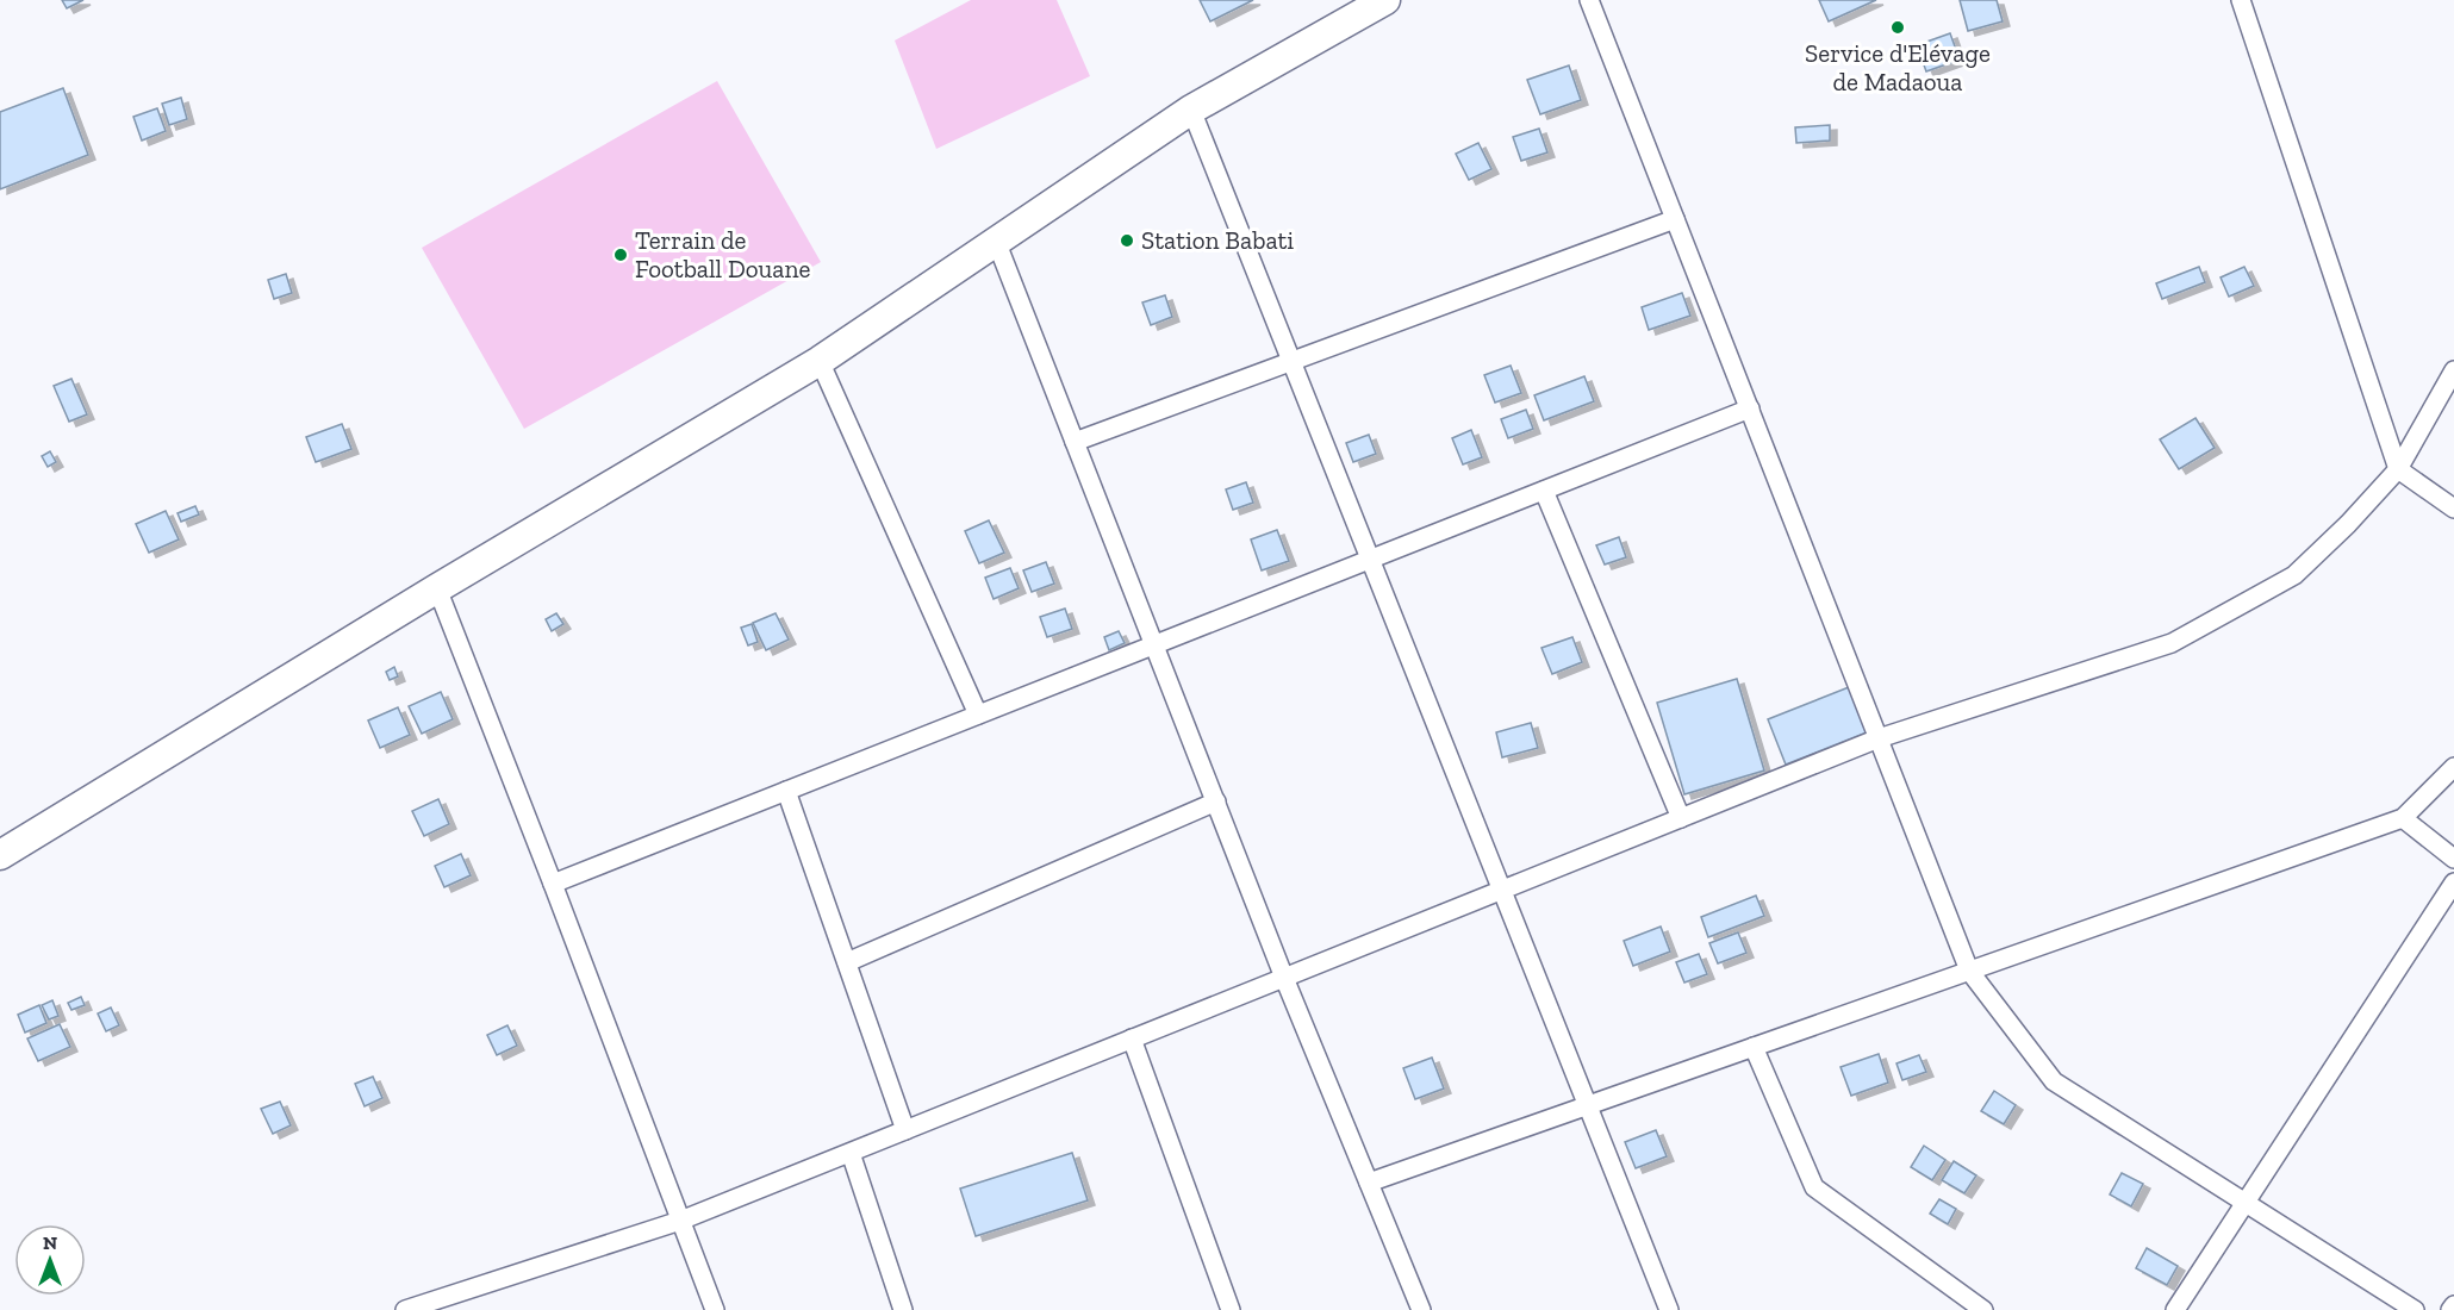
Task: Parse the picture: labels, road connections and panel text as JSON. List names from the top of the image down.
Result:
{
  "places": ["Service d'Elévage de Madaoua", "Station Babati", "Terrain de Football Douane"],
  "north": "top"
}
